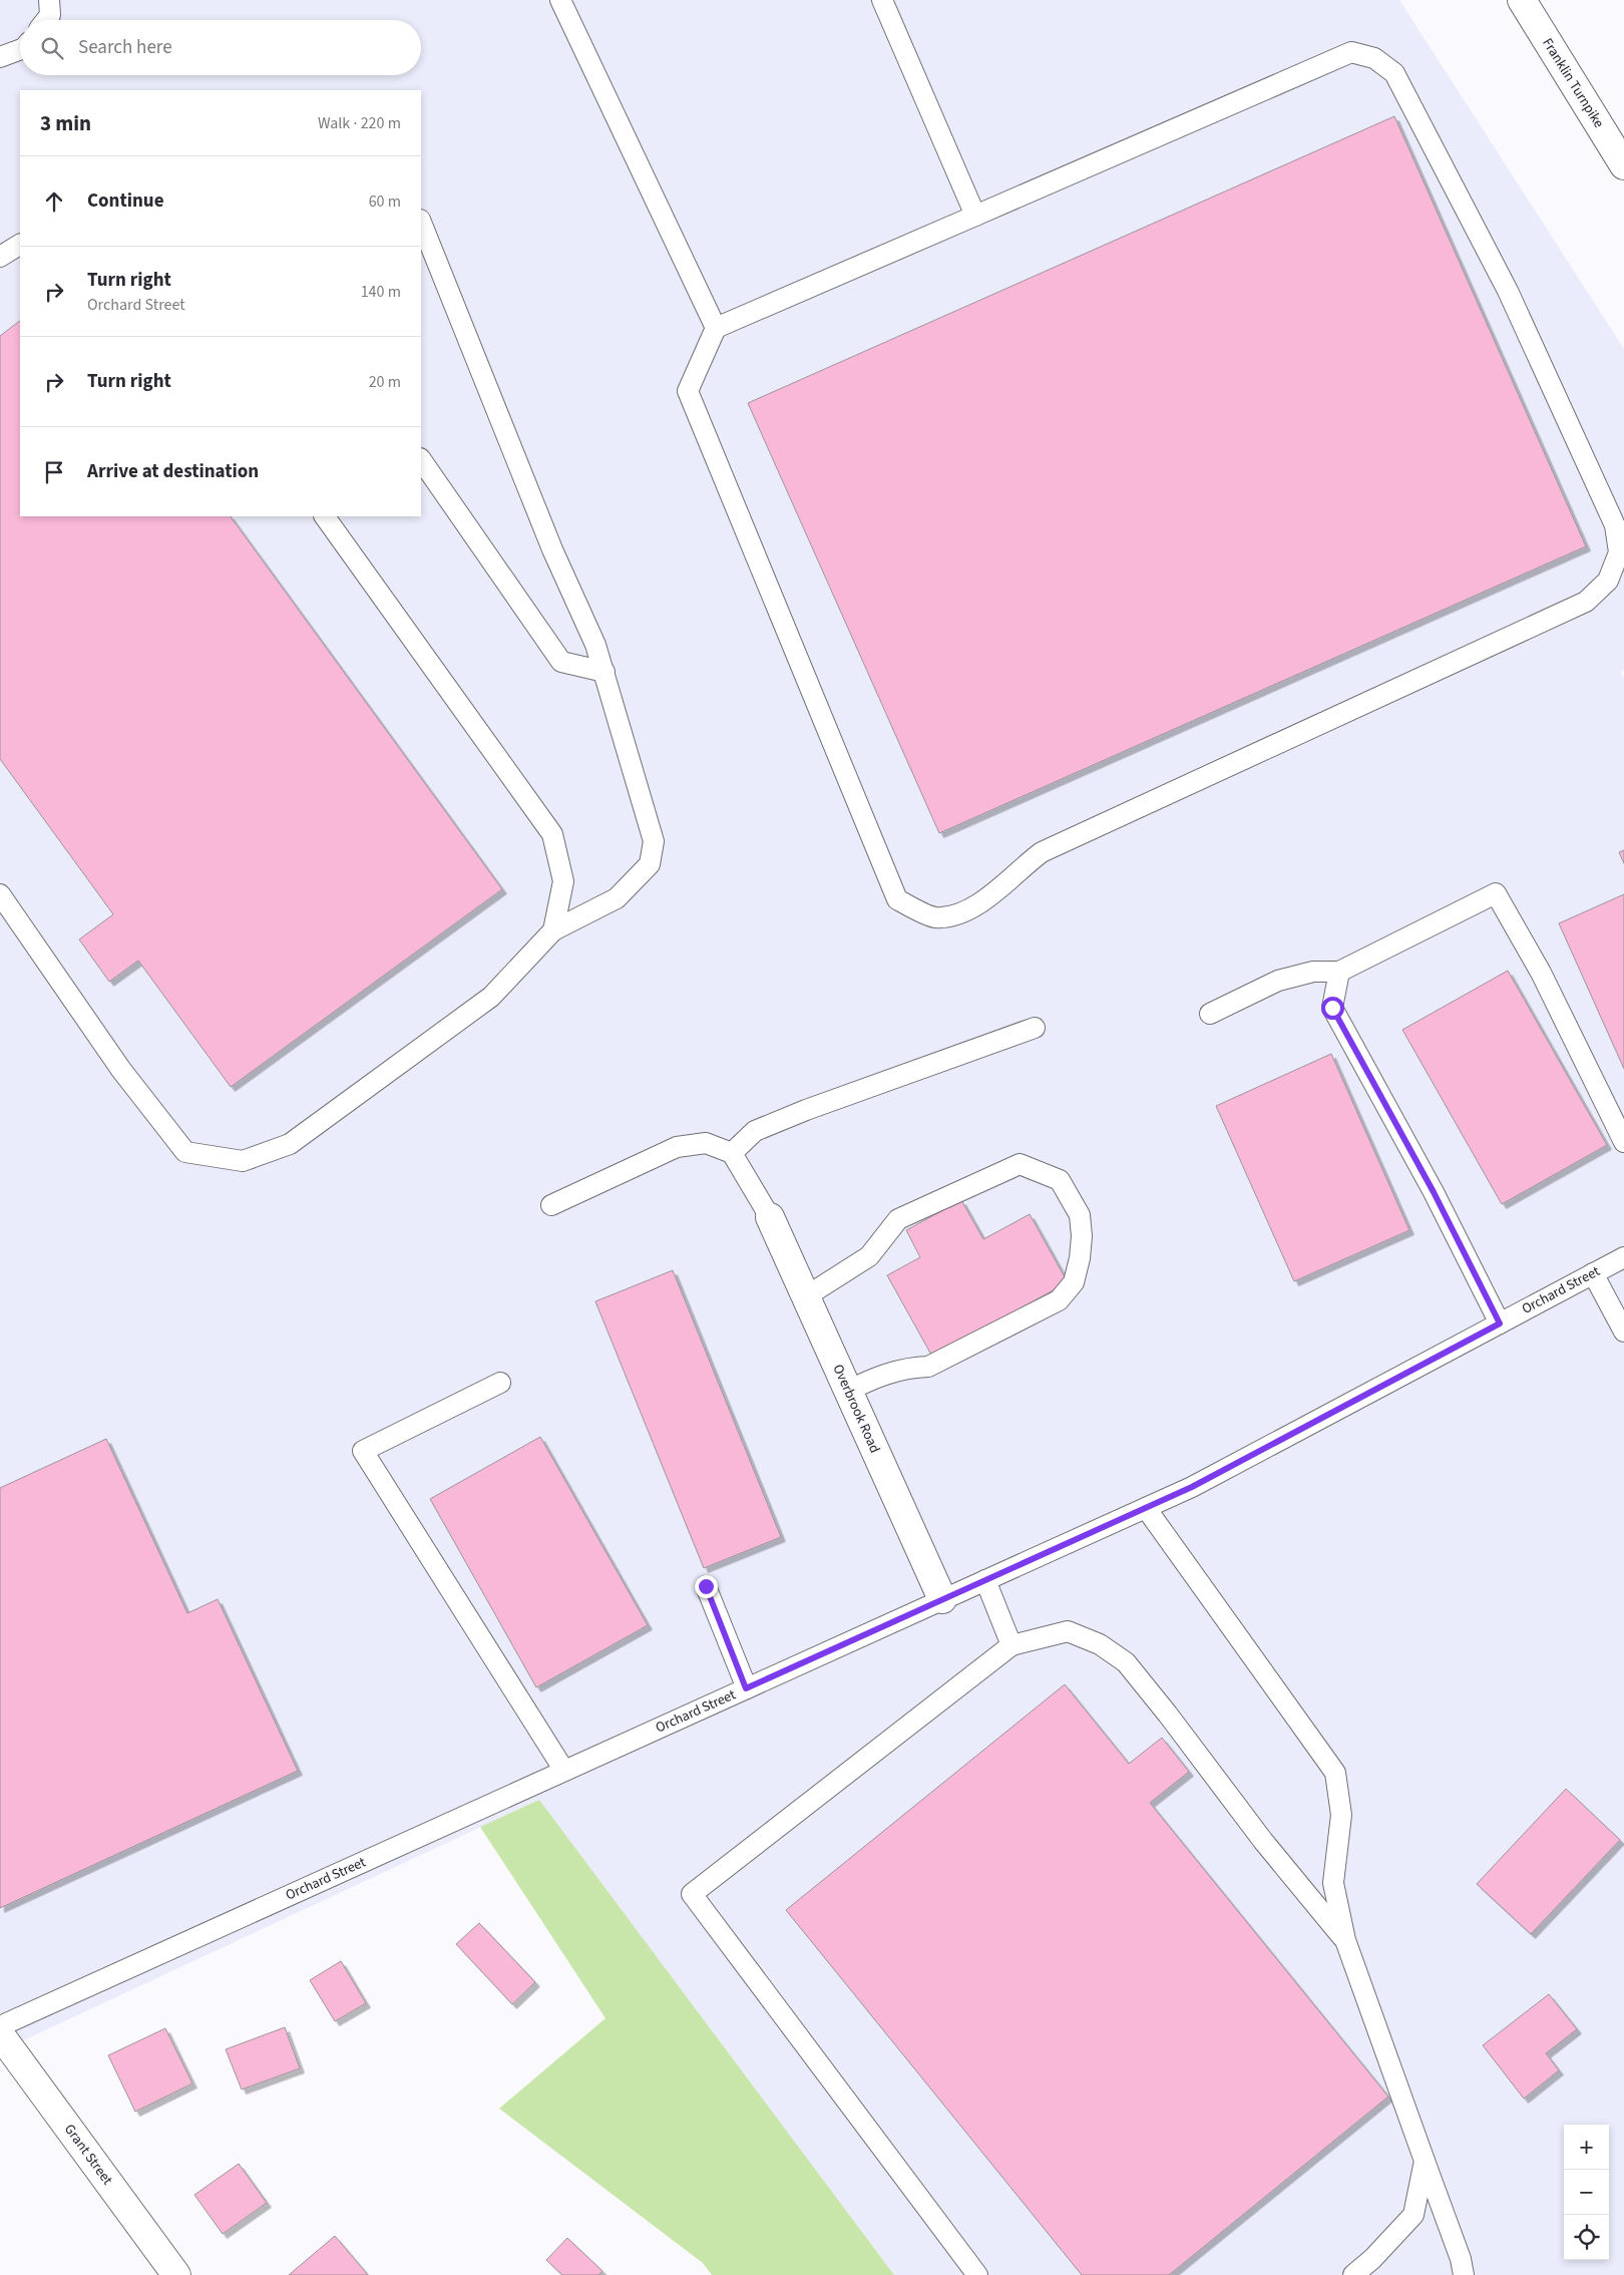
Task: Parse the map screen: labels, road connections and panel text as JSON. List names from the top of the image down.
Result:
{
  "streets": {
    "street": ["Franklin Turnpike", "Overbrook Road", "Grant Street"],
    "lane": ["Orchard Street"]
  },
  "crossings": [
    ["Orchard Street", "Overbrook Road"]
  ],
  "page": {
    "search": "Search here",
    "heading": ["3 min", "Walk · 220 m"],
    "list": [
      ["Continue", "60 m"],
      ["Turn right", "Orchard Street", "140 m"],
      ["Turn right", "20 m"],
      "Arrive at destination"
    ],
    "map_buttons": ["+", "−"]
  }
}
